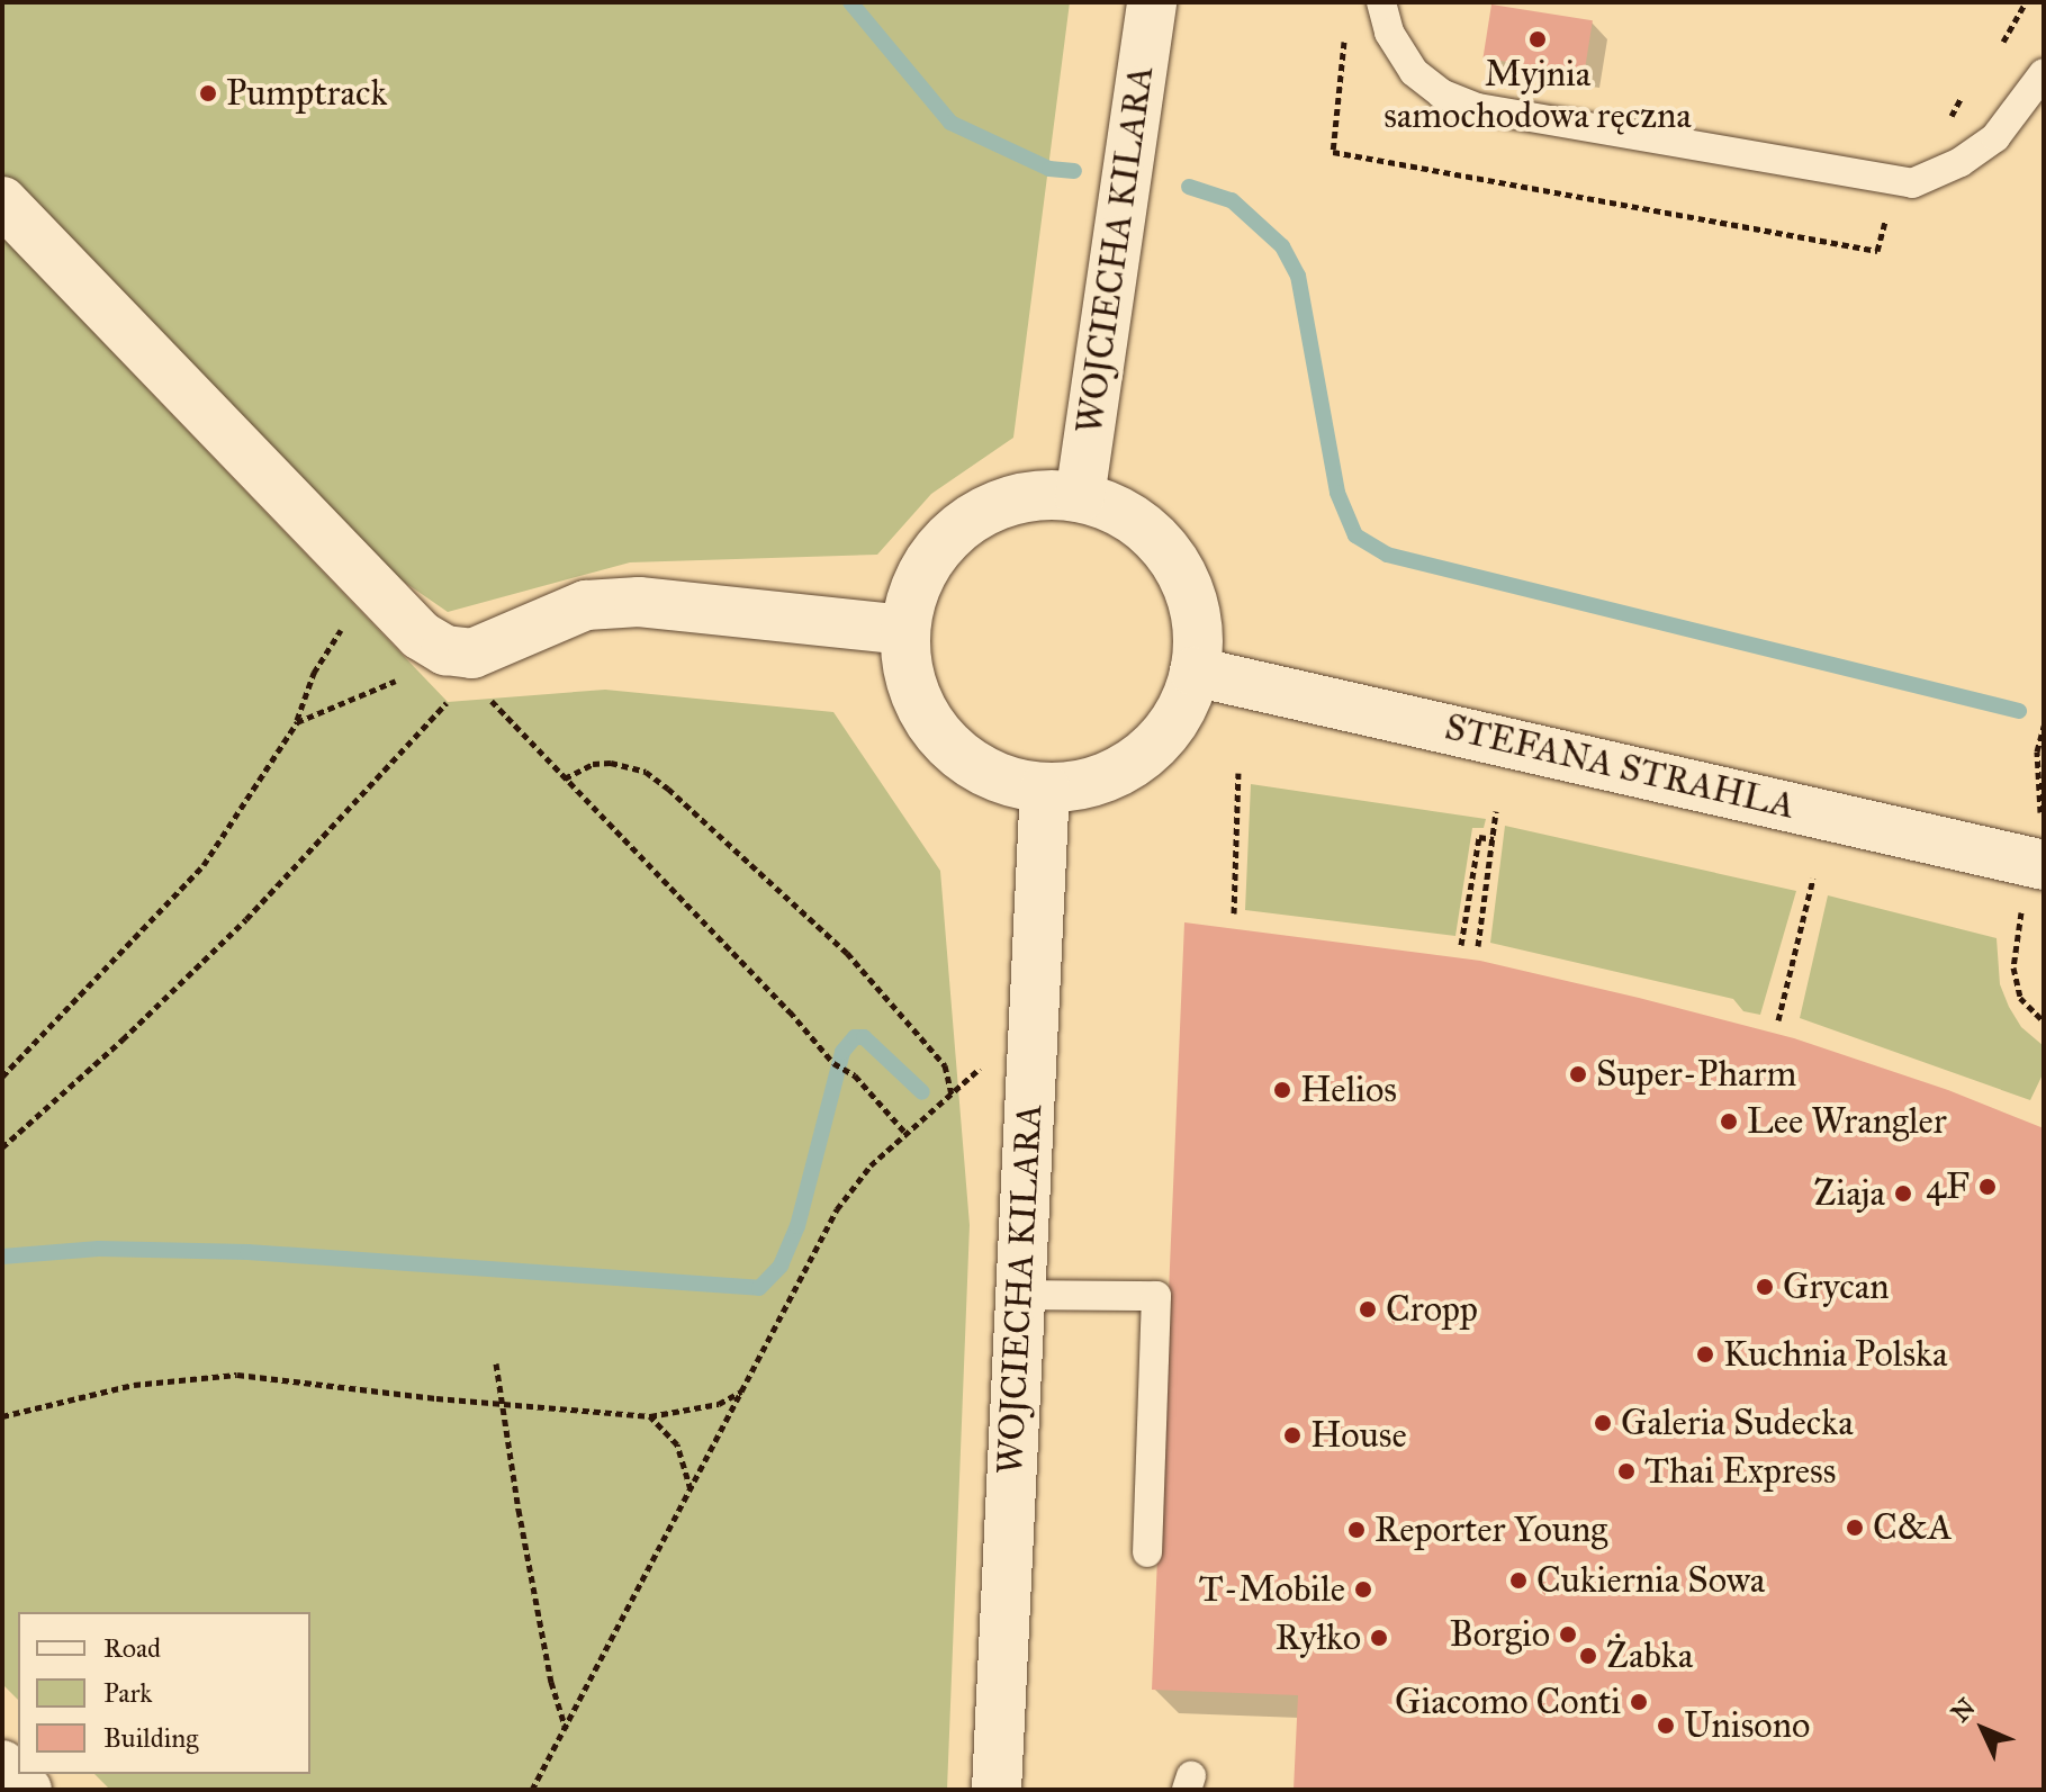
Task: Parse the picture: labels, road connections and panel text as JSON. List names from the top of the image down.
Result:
{
  "streets": {
    "street": ["WOJCIECHA KILARA", "STEFANA STRAHLA"]
  },
  "crossings": [
    ["WOJCIECHA KILARA", "STEFANA STRAHLA"]
  ],
  "places": [
    "Myjnia samochodowa ręczna",
    "Pumptrack",
    "Super-Pharm",
    "Helios",
    "Lee Wrangler",
    "4F",
    "Ziaja",
    "Grycan",
    "Cropp",
    "Kuchnia Polska",
    "Galeria Sudecka",
    "House",
    "Thai Express",
    "C&A",
    "Reporter Young",
    "Cukiernia Sowa",
    "T-Mobile",
    "Borgio",
    "Ryłko",
    "Żabka",
    "Giacomo Conti",
    "Unisono"
  ],
  "legend": ["Road", "Park", "Building"],
  "north": "top left"
}
